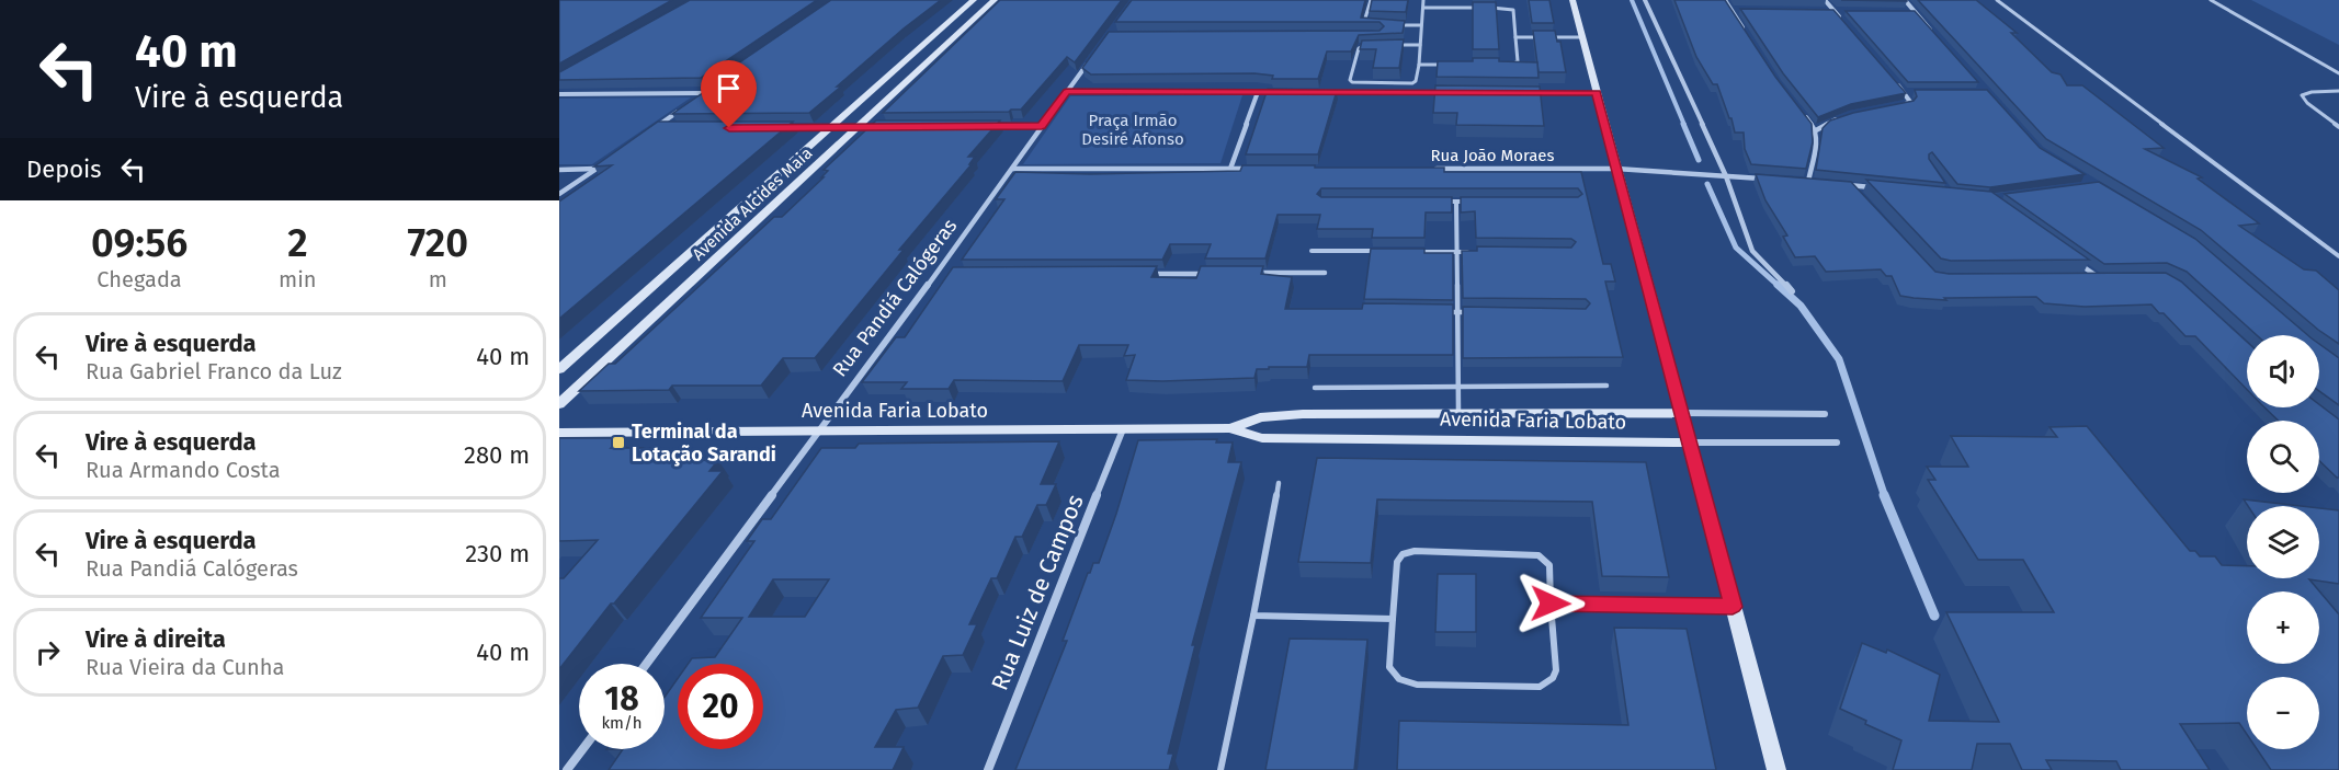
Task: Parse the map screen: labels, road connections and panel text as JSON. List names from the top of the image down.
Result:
{
  "streets": {
    "street": [
      "Rua João Moraes",
      "Avenida Alcides Maia",
      "Rua Pandiá Calógeras",
      "Avenida Faria Lobato",
      "Rua Luiz de Campos"
    ]
  },
  "crossings": [
    ["Rua Pandiá Calógeras", "Avenida Faria Lobato"],
    ["Avenida Faria Lobato", "Rua Luiz de Campos"]
  ],
  "parks": ["Praça Irmão Desiré Afonso"],
  "places": {
    "transit": ["Terminal da Lotação Sarandi"]
  },
  "page": {
    "turn": ["40 m", "Vire à esquerda"],
    "then": "Depois",
    "eta": [
      "09:56",
      "Chegada",
      "2",
      "min",
      "720",
      "m"
    ],
    "list": [
      {
        "name": "Vire à esquerda",
        "note": "Rua Gabriel Franco da Luz",
        "value": "40 m"
      },
      {
        "name": "Vire à esquerda",
        "note": "Rua Armando Costa",
        "value": "280 m"
      },
      {
        "name": "Vire à esquerda",
        "note": "Rua Pandiá Calógeras",
        "value": "230 m"
      },
      {
        "name": "Vire à direita",
        "note": "Rua Vieira da Cunha",
        "value": "40 m"
      }
    ],
    "map_buttons": ["+", "−"],
    "speed": "18 km/h",
    "limit": "20"
  }
}
